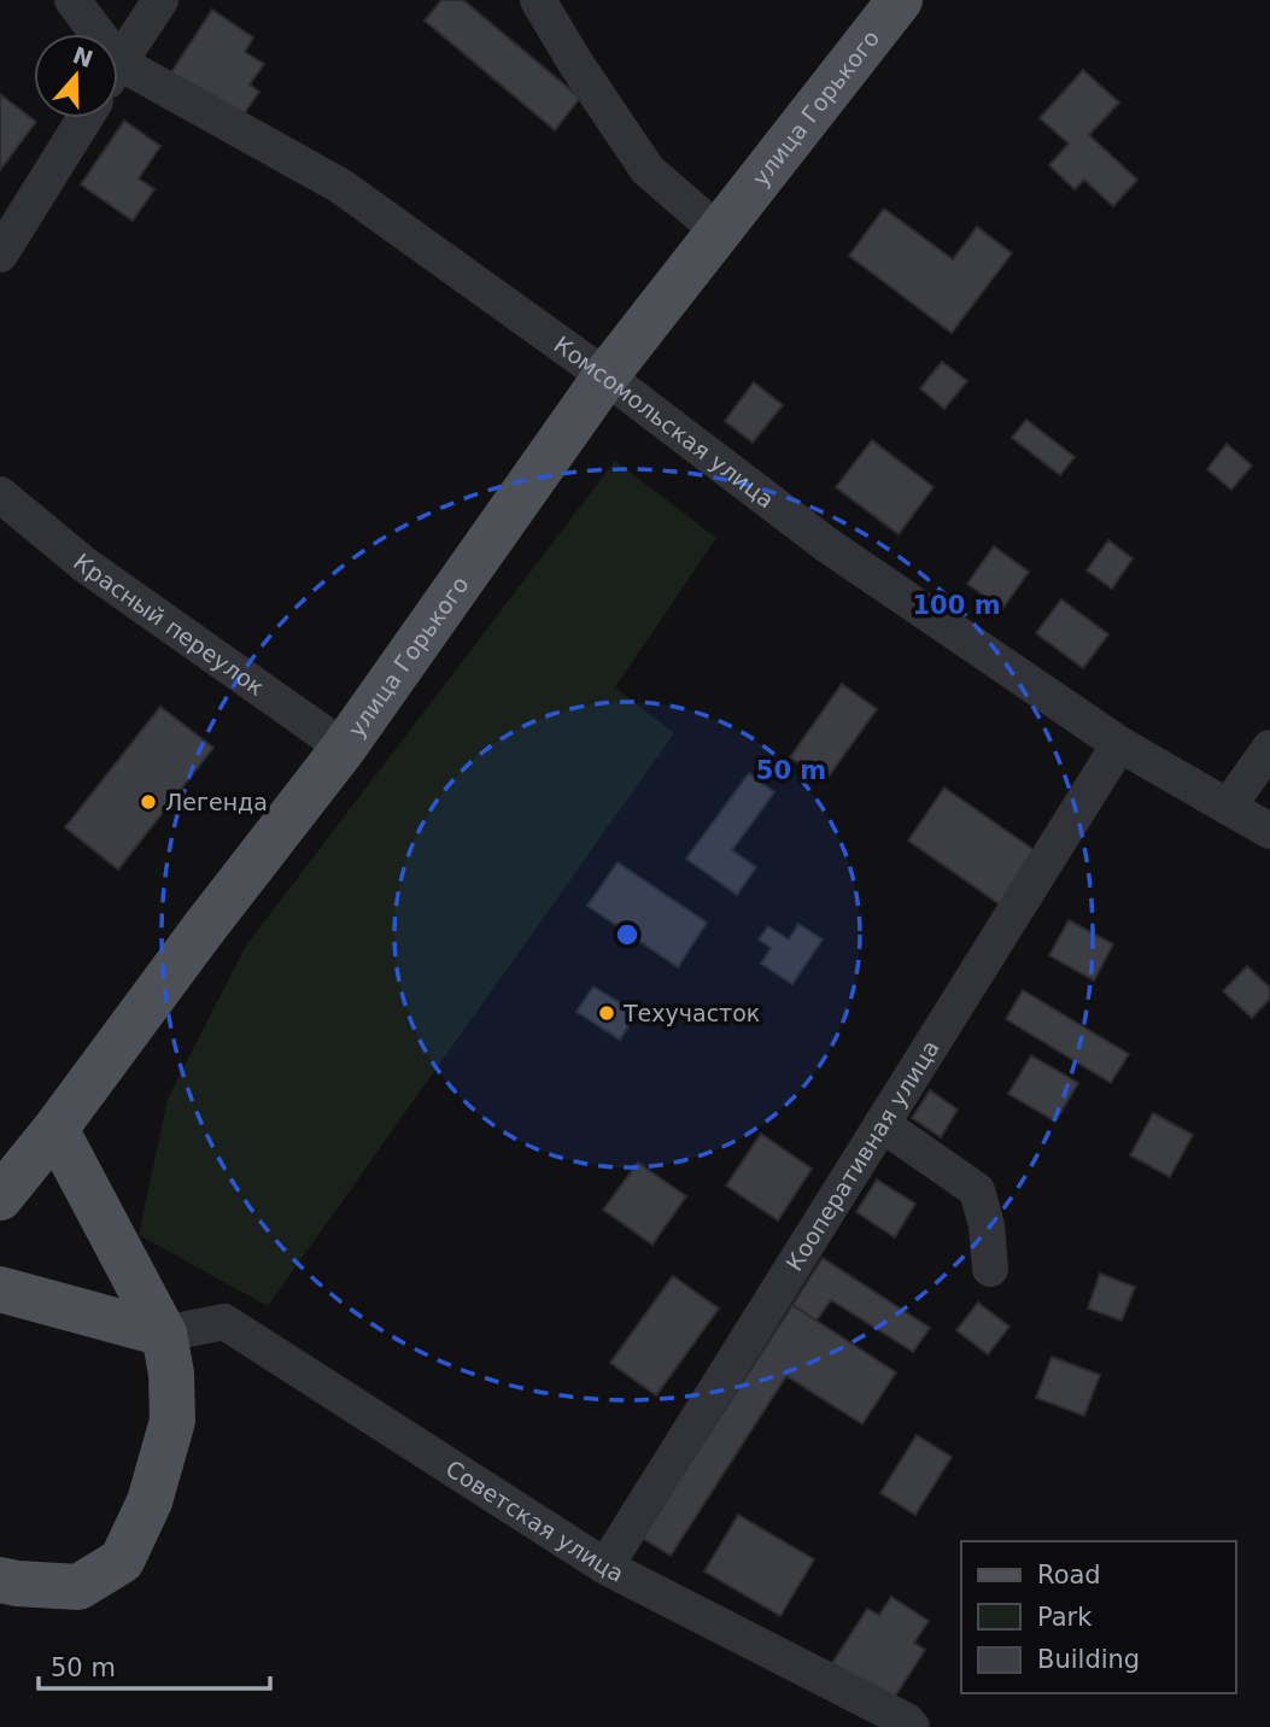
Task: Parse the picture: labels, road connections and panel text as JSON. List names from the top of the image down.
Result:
{
  "streets": {
    "main road": ["улица Горького"],
    "street": [
      "Комсомольская улица",
      "Красный переулок",
      "Кооперативная улица",
      "Советская улица"
    ]
  },
  "crossings": [
    ["улица Горького", "Комсомольская улица"],
    ["улица Горького", "Красный переулок"],
    ["Комсомольская улица", "Кооперативная улица"],
    ["Кооперативная улица", "Советская улица"]
  ],
  "places": ["Легенда", "Техучасток"],
  "legend": ["Road", "Park", "Building"],
  "scale_bar": "50 m",
  "north": "top",
  "rings": ["100 m", "50 m"]
}
